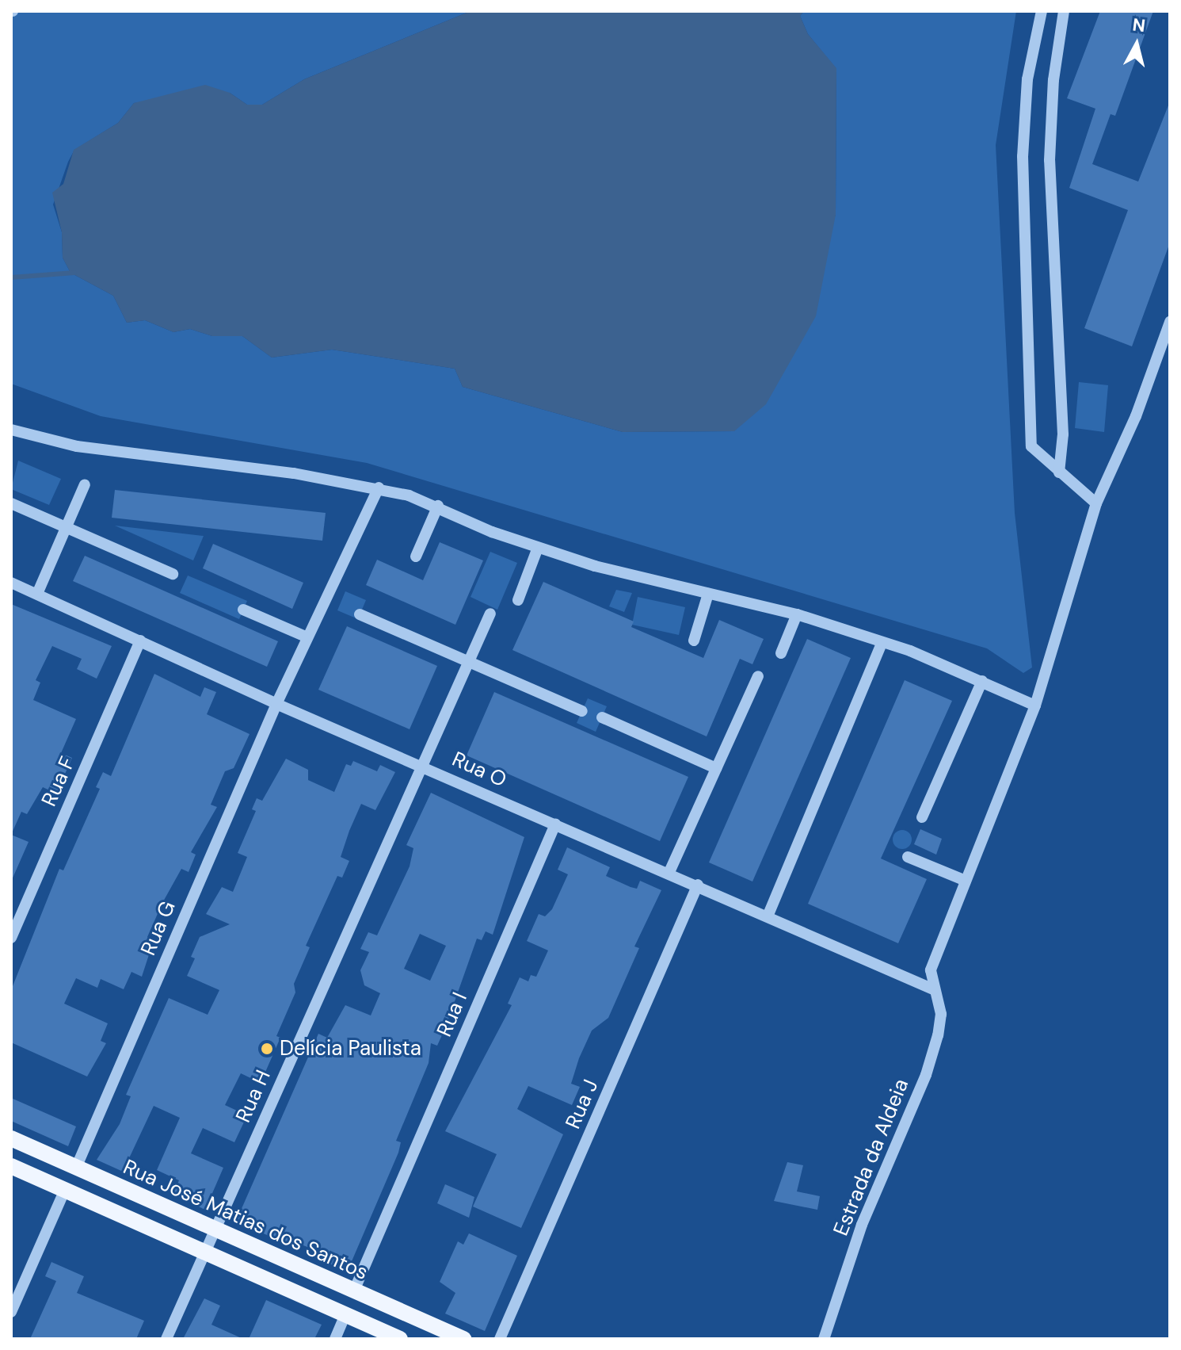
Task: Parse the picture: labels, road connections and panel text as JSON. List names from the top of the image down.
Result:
{
  "streets": {
    "main road": ["Rua José Matias dos Santos"],
    "street": [
      "Rua O",
      "Rua F",
      "Rua G",
      "Rua I",
      "Rua H",
      "Rua J",
      "Estrada da Aldeia"
    ]
  },
  "crossings": [
    ["Rua O", "Rua F"],
    ["Rua O", "Rua G"],
    ["Rua O", "Rua I"],
    ["Rua O", "Rua H"],
    ["Rua O", "Rua J"],
    ["Rua O", "Estrada da Aldeia"],
    ["Rua G", "Rua José Matias dos Santos"],
    ["Rua I", "Rua José Matias dos Santos"],
    ["Rua H", "Rua José Matias dos Santos"]
  ],
  "places": ["Delícia Paulista"],
  "north": "top"
}
